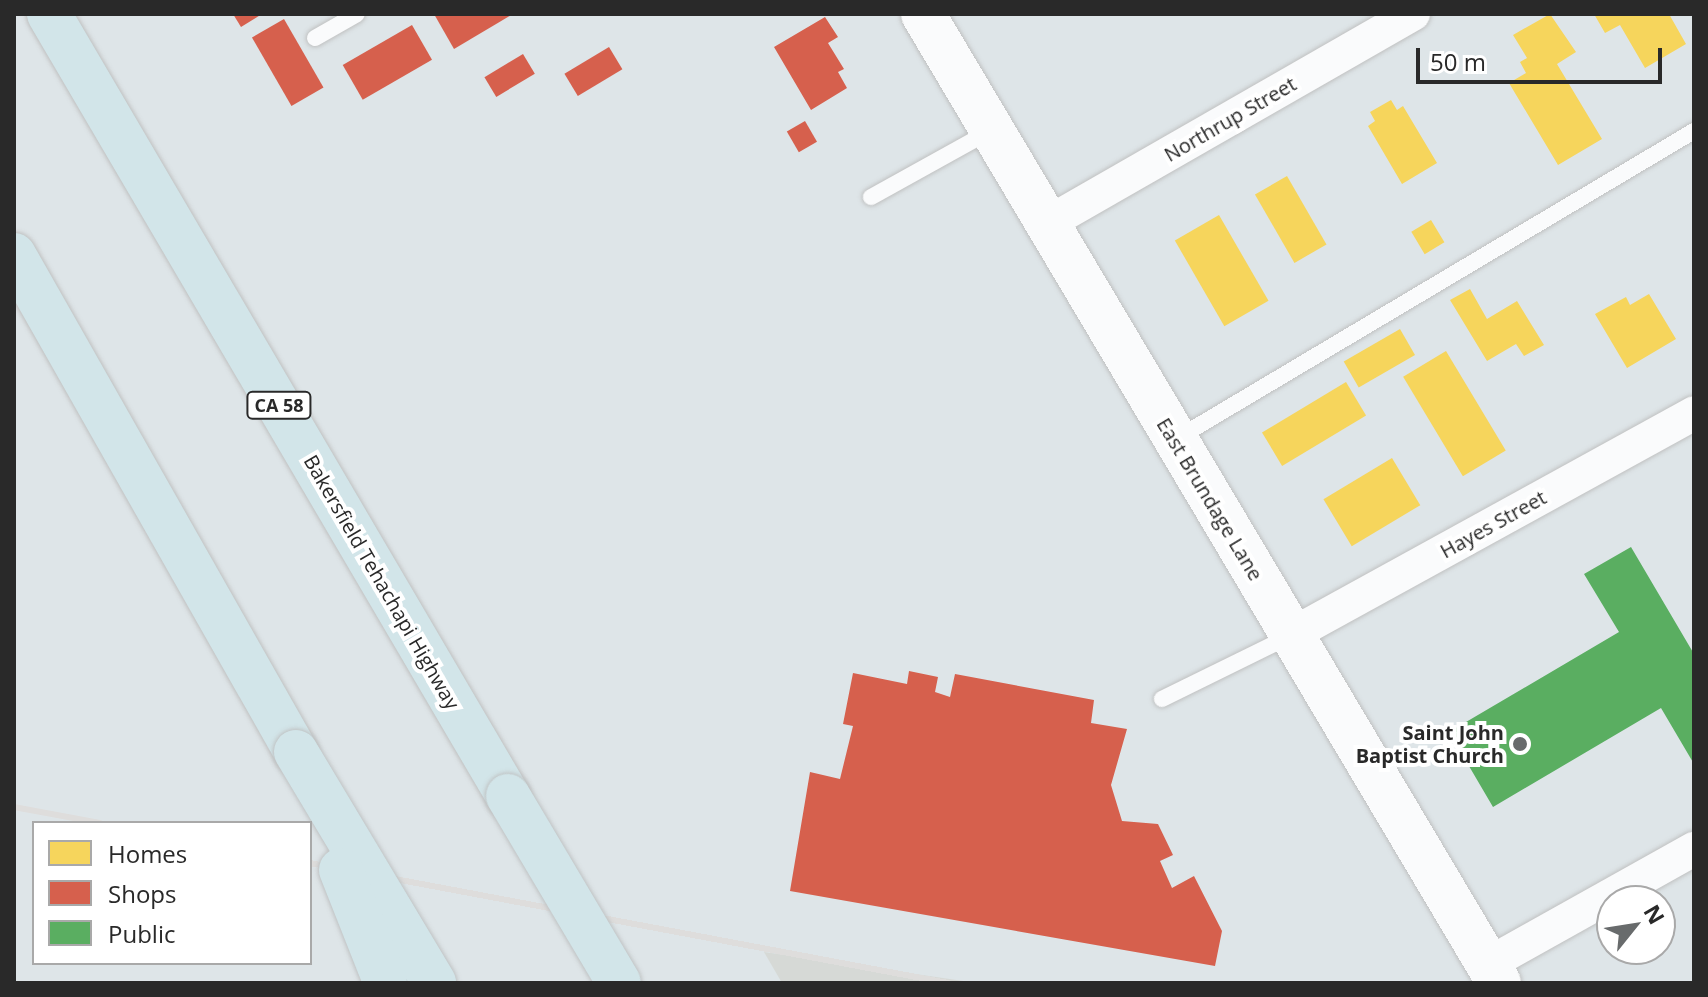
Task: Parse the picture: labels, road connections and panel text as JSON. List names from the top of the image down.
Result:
{
  "streets": {
    "highway": ["CA 58", "Bakersfield Tehachapi Highway"],
    "main road": ["East Brundage Lane"],
    "street": ["Northrup Street", "Hayes Street"]
  },
  "crossings": [
    ["Northrup Street", "East Brundage Lane"],
    ["East Brundage Lane", "Hayes Street"]
  ],
  "places": ["Saint John Baptist Church"],
  "legend": ["Homes", "Shops", "Public"],
  "scale_bar": "50 m",
  "north": "top right"
}
